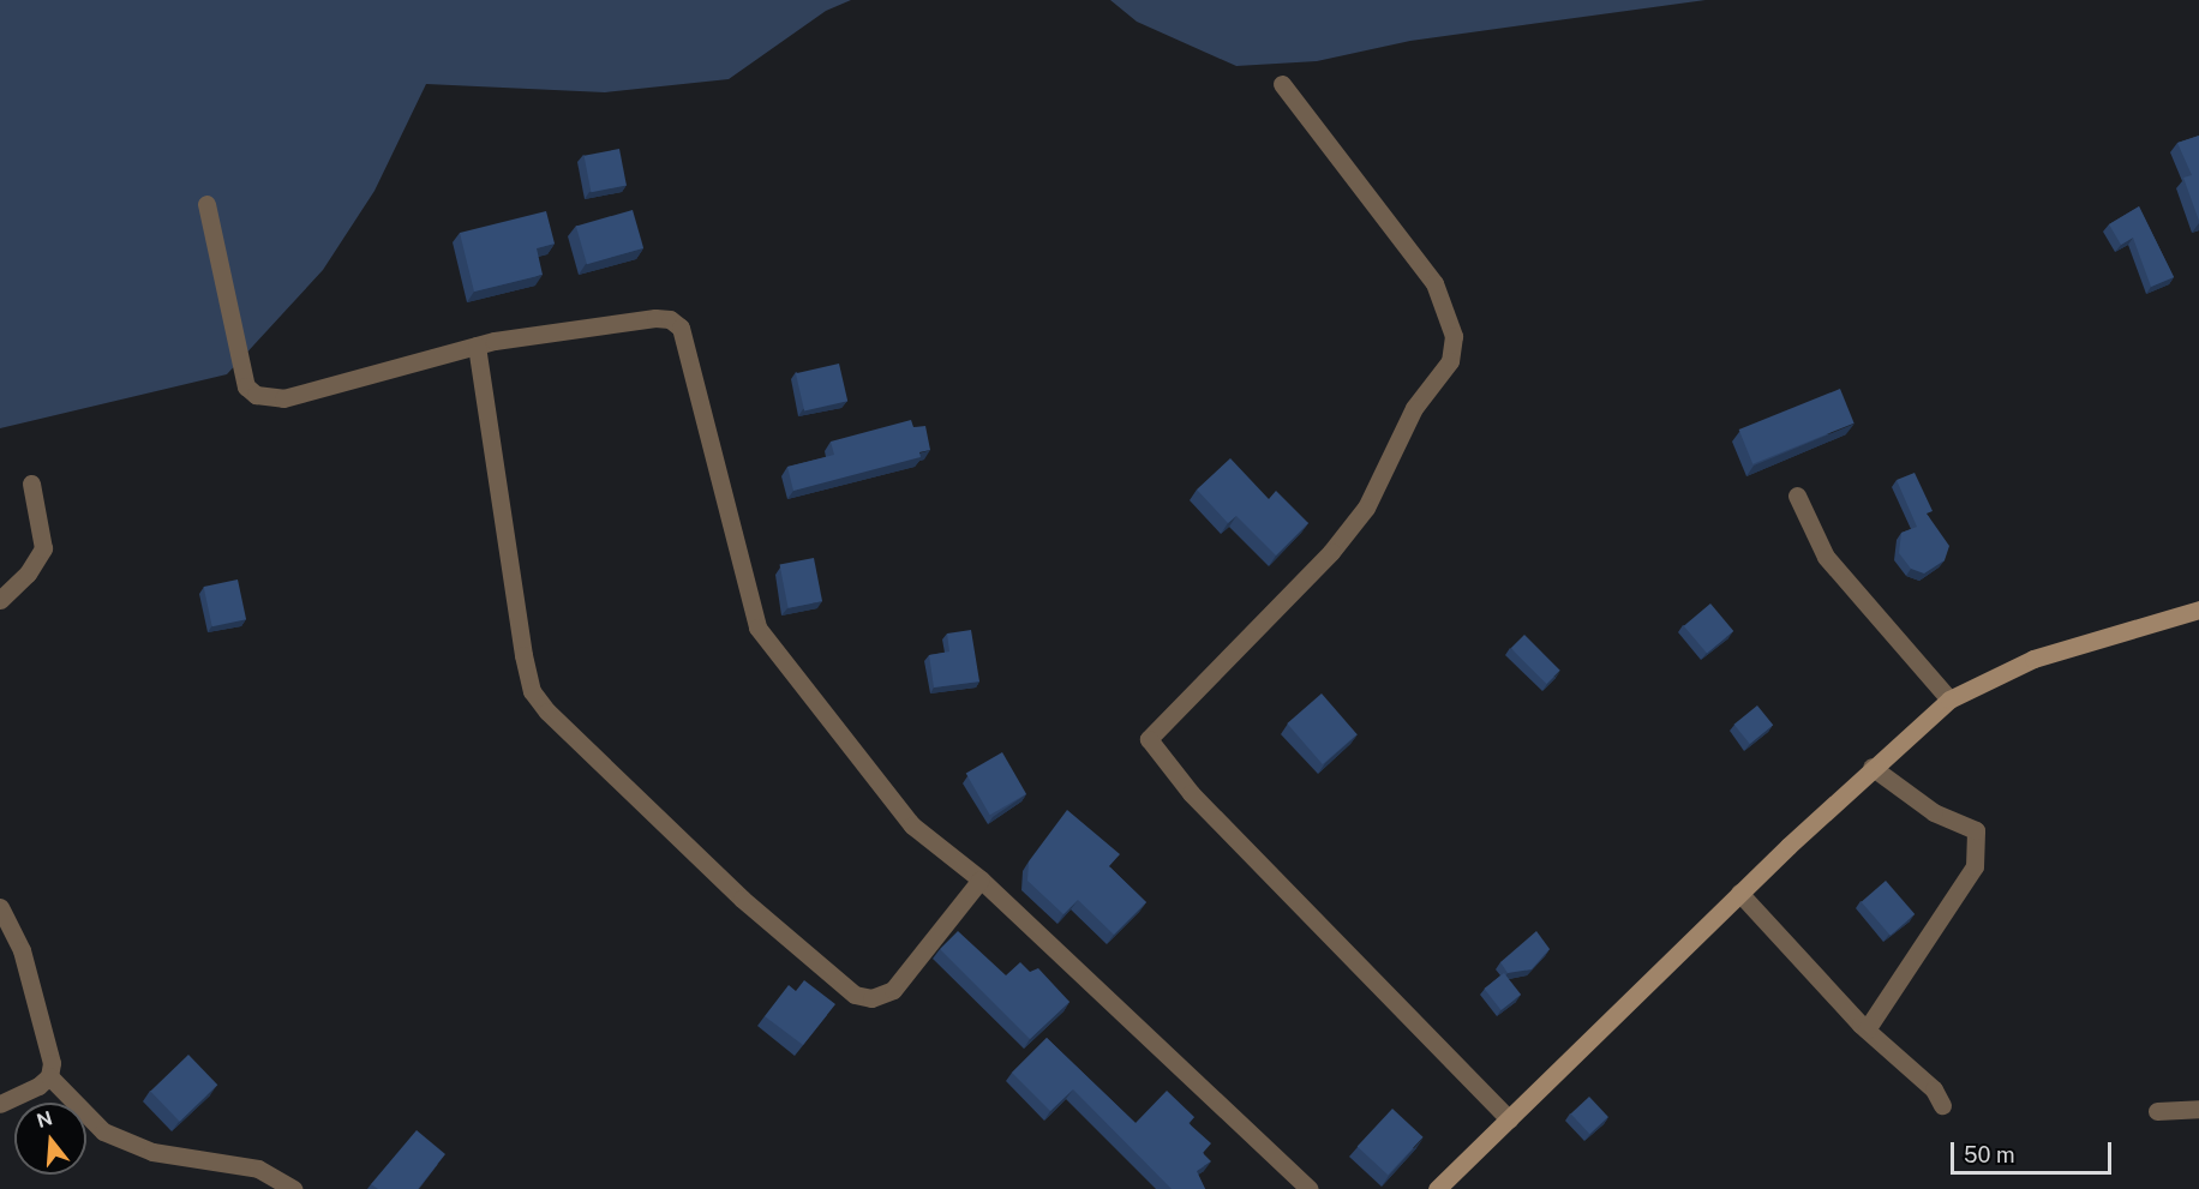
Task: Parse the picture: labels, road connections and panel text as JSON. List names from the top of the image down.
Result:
{
  "scale_bar": "50 m",
  "north": "top"
}
